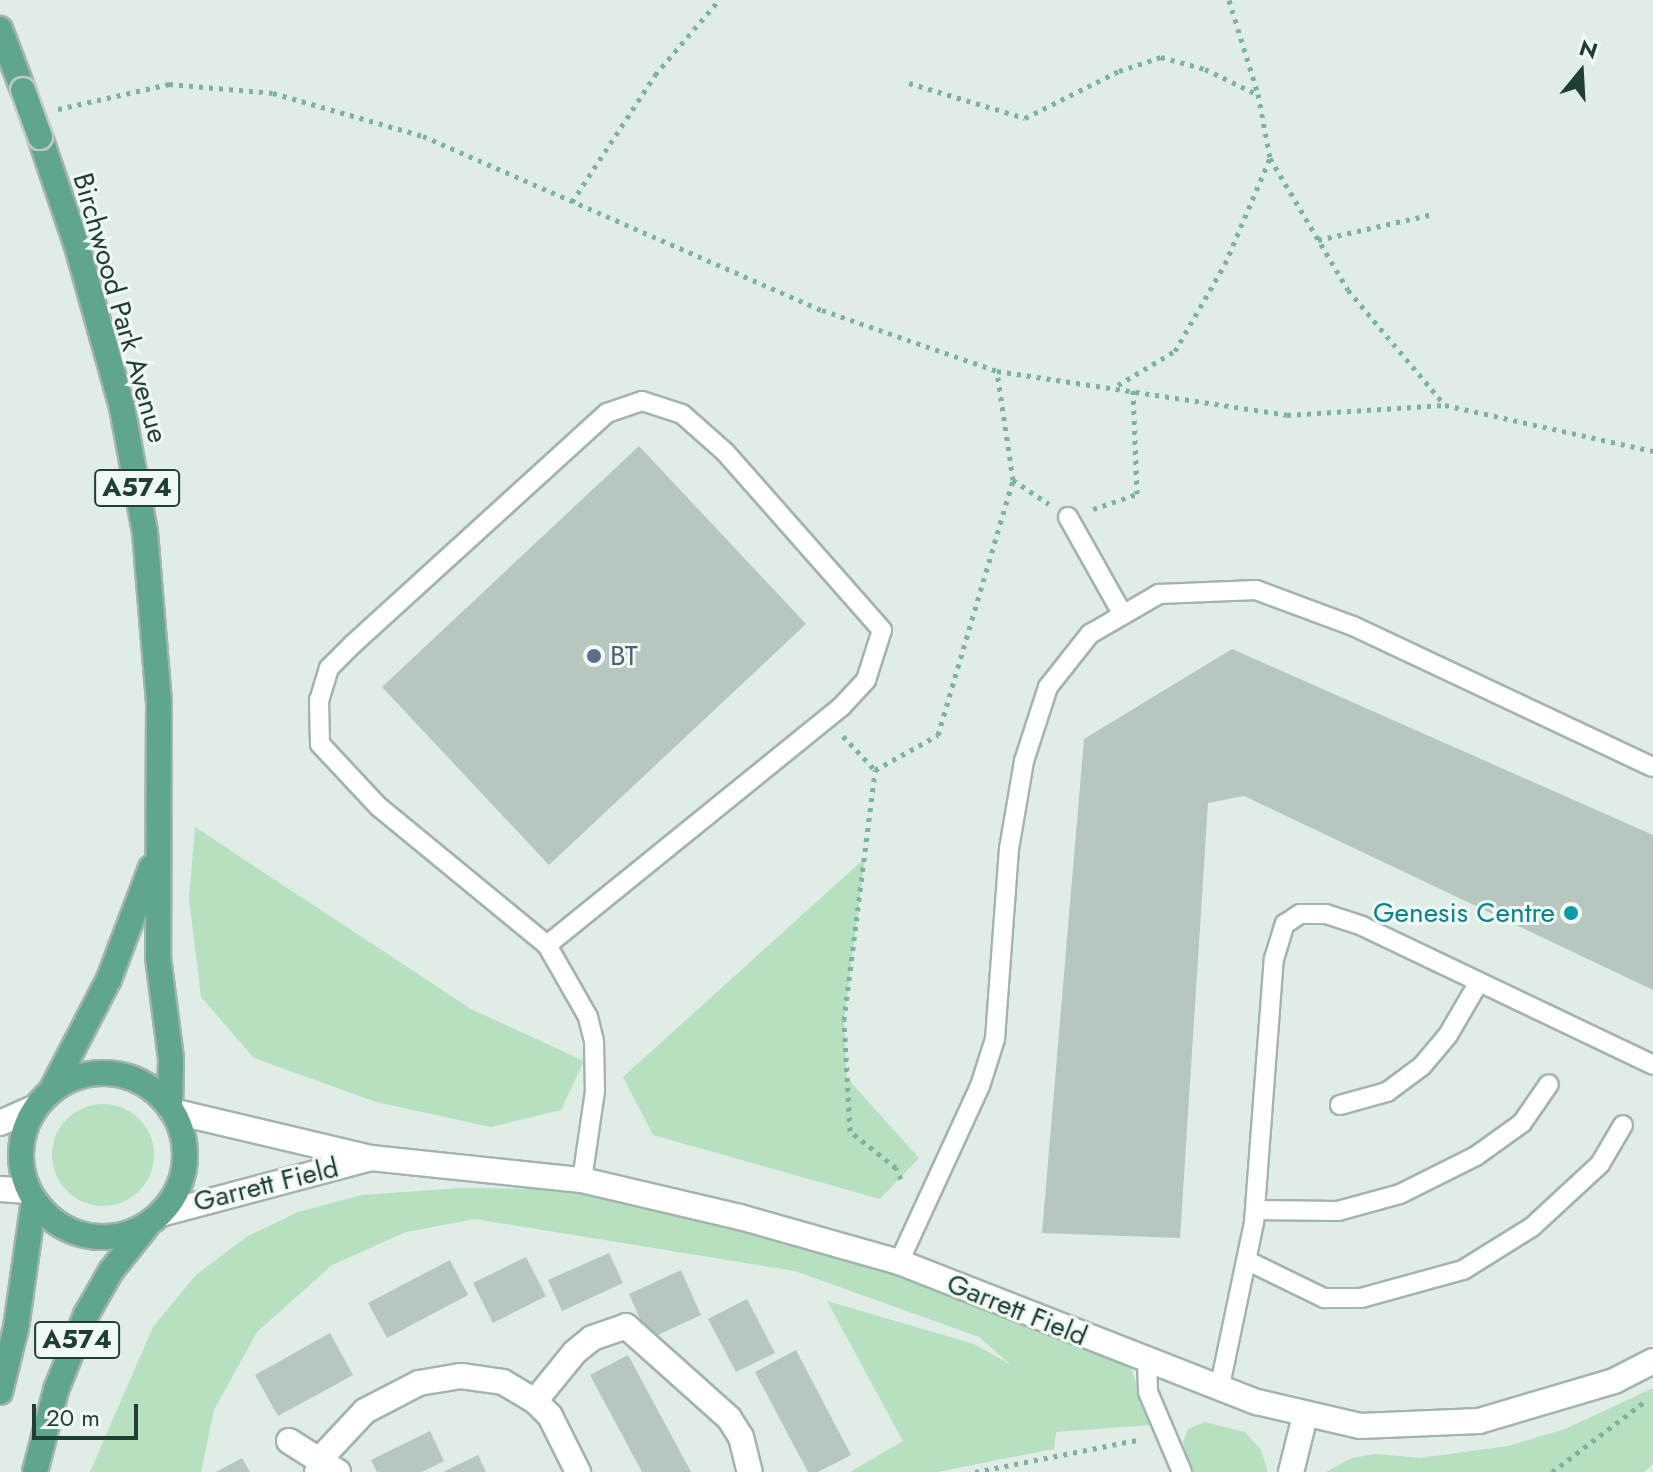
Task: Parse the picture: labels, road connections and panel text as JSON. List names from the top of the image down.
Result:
{
  "streets": {
    "main road": ["Birchwood Park Avenue", "A574"],
    "street": ["Garrett Field"]
  },
  "crossings": [
    ["Birchwood Park Avenue", "A574"],
    ["Birchwood Park Avenue", "Garrett Field"],
    ["A574", "Garrett Field"]
  ],
  "places": ["BT", "Genesis Centre"],
  "scale_bar": "20 m",
  "north": "top"
}
